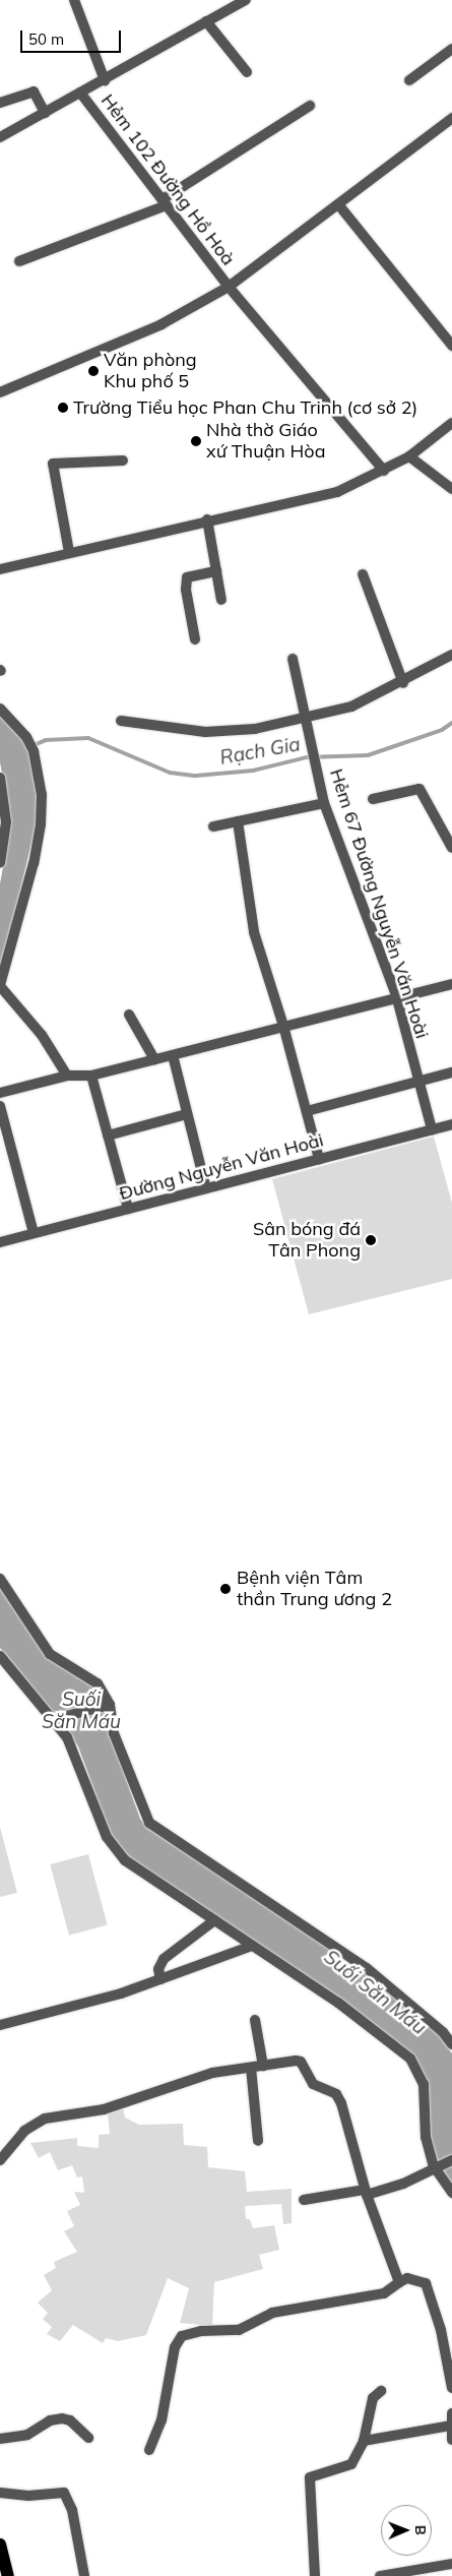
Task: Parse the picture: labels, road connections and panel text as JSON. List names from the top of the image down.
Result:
{
  "streets": {
    "street": ["Hẻm 102 Đường Hồ Hoà", "Hẻm 67 Đường Nguyễn Văn Hoài", "Đường Nguyễn Văn Hoài"]
  },
  "crossings": [
    ["Hẻm 67 Đường Nguyễn Văn Hoài", "Đường Nguyễn Văn Hoài"]
  ],
  "water": ["Rạch Gia", "Suối Săn Máu"],
  "places": [
    "Văn phòng Khu phố 5",
    "Trường Tiểu học Phan Chu Trinh (cơ sở 2)",
    "Nhà thờ Giáo xứ Thuận Hòa",
    "Sân bóng đá Tân Phong",
    "Bệnh viện Tâm thần Trung ương 2"
  ],
  "scale_bar": "50 m",
  "north": "right"
}
